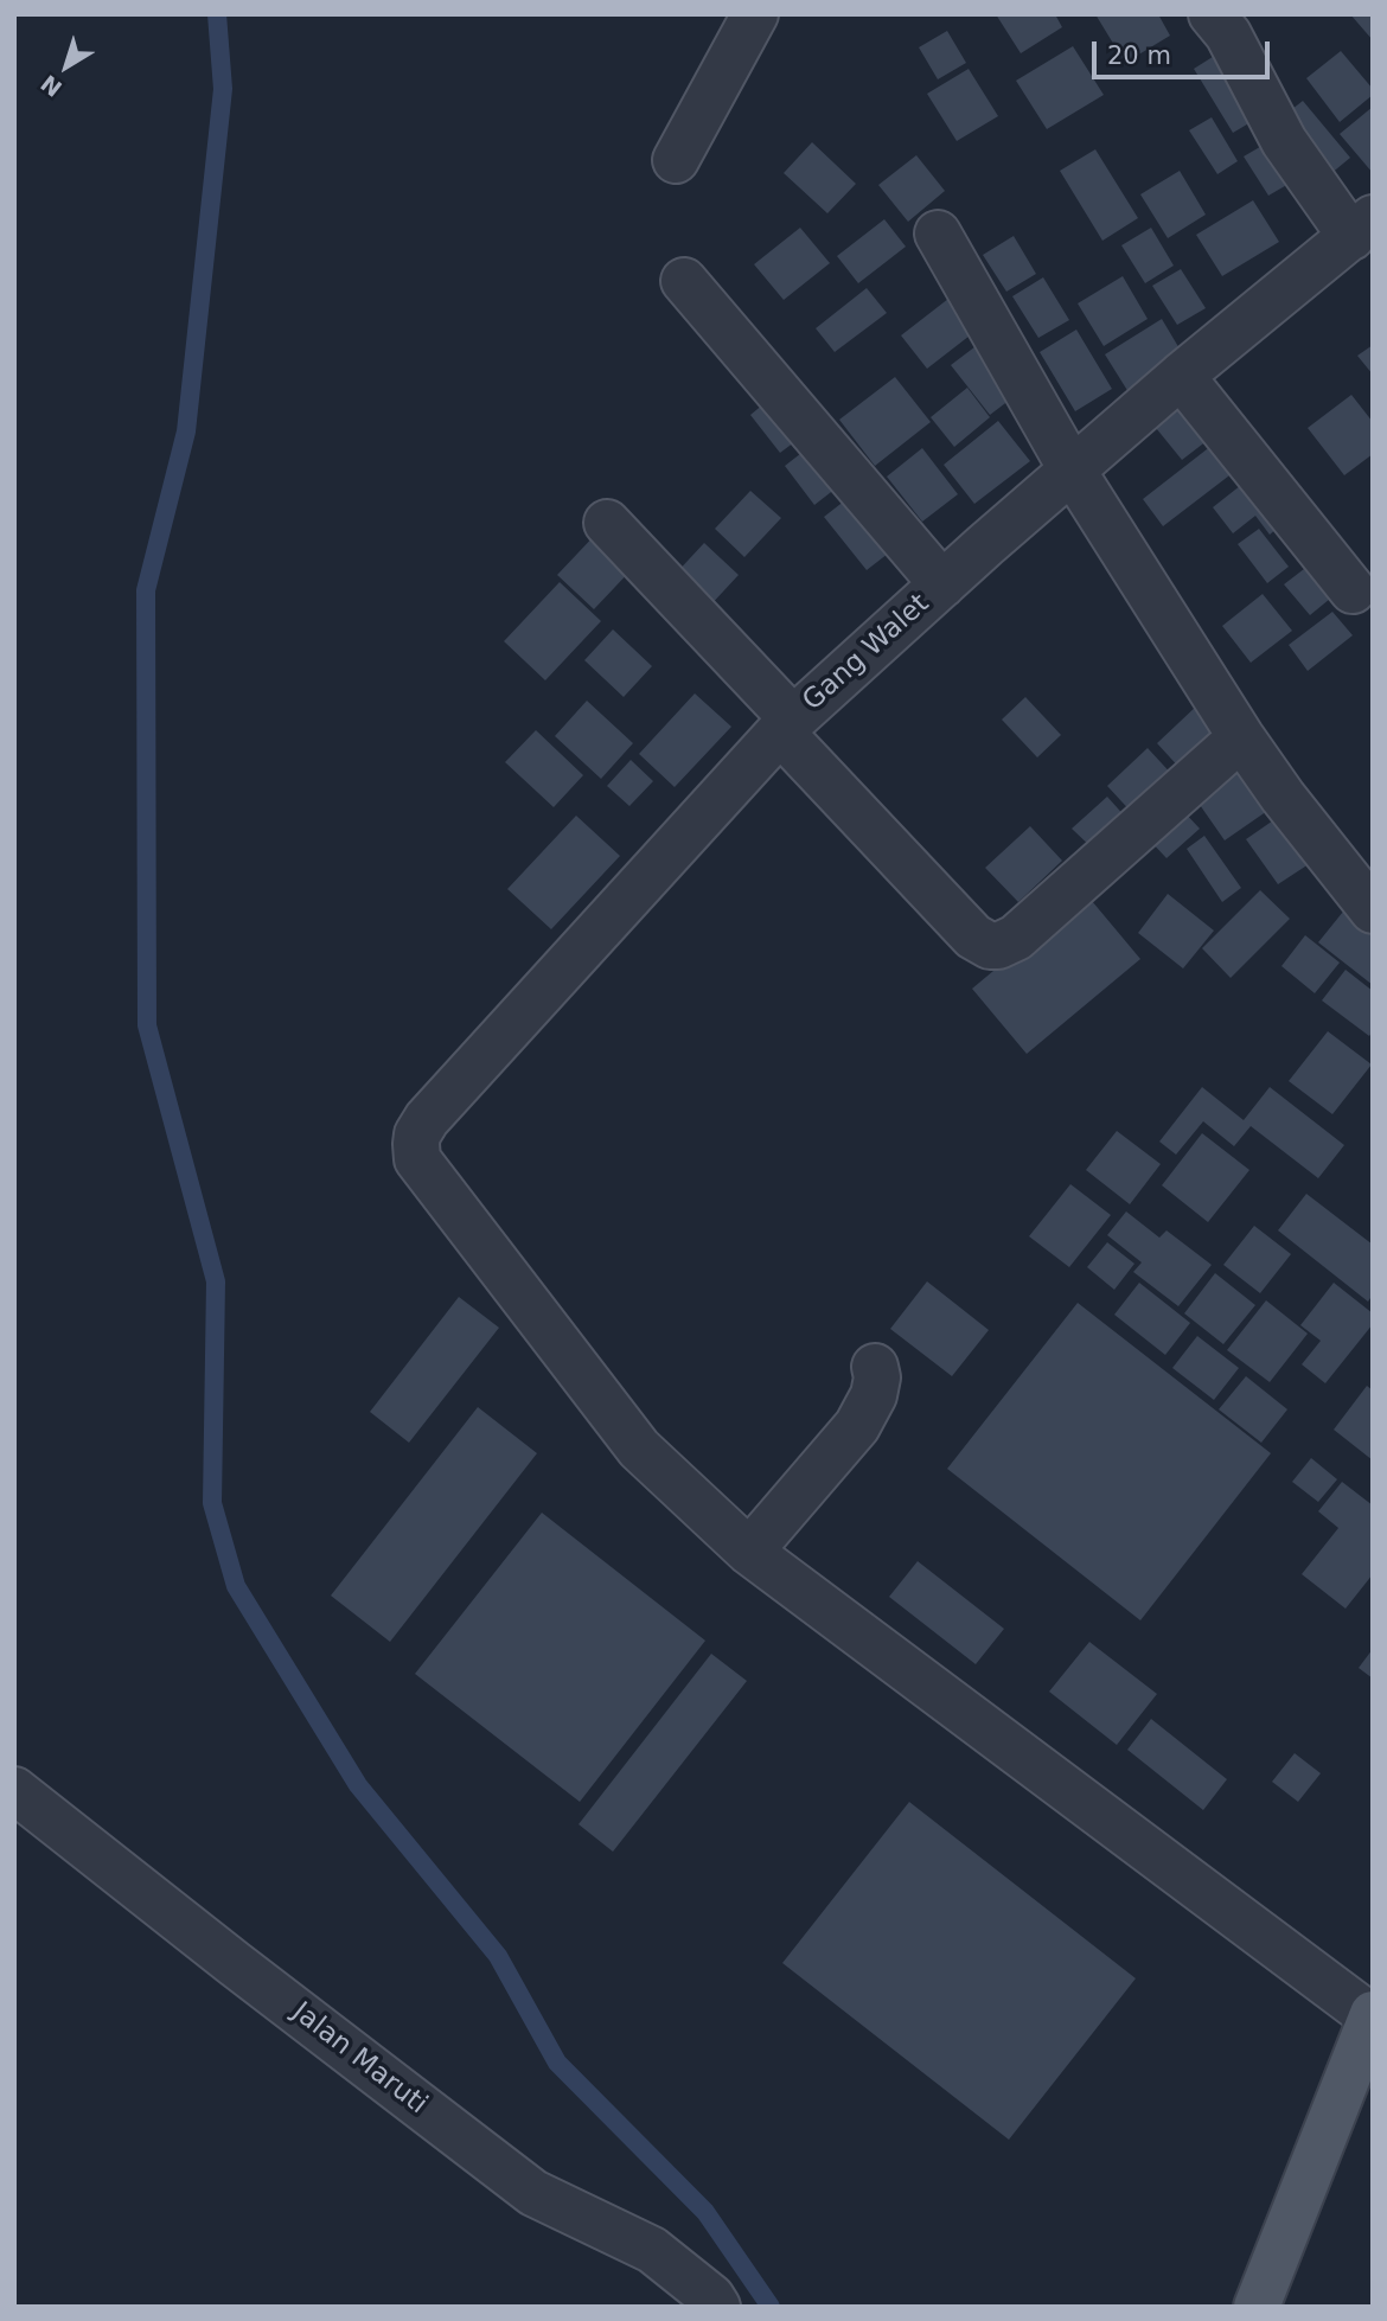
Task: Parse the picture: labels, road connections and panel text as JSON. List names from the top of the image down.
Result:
{
  "streets": {
    "street": ["Gang Walet", "Jalan Maruti"]
  },
  "scale_bar": "20 m",
  "north": "bottom left"
}
